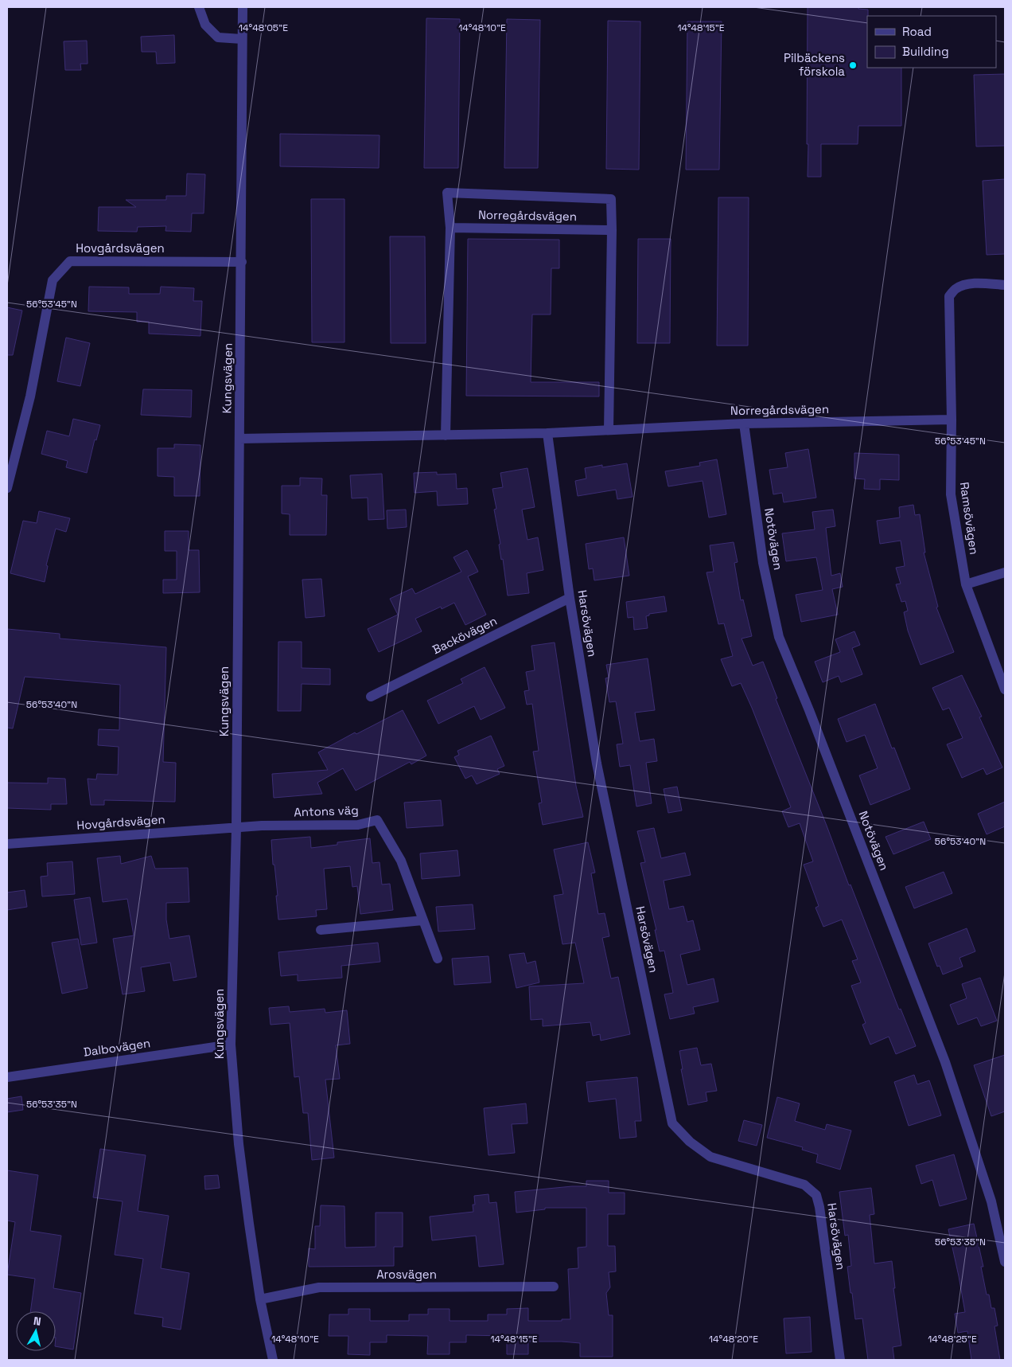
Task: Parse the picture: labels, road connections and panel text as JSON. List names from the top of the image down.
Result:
{
  "streets": {
    "street": [
      "Norregårdsvägen",
      "Hovgårdsvägen",
      "Kungsvägen",
      "Ramsövägen",
      "Notövägen",
      "Harsövägen",
      "Backövägen",
      "Antons väg",
      "Dalbovägen",
      "Arosvägen"
    ]
  },
  "crossings": [
    ["Norregårdsvägen", "Kungsvägen"],
    ["Norregårdsvägen", "Ramsövägen"],
    ["Norregårdsvägen", "Notövägen"],
    ["Norregårdsvägen", "Harsövägen"],
    ["Hovgårdsvägen", "Kungsvägen"],
    ["Hovgårdsvägen", "Antons väg"],
    ["Kungsvägen", "Antons väg"],
    ["Kungsvägen", "Dalbovägen"],
    ["Kungsvägen", "Arosvägen"],
    ["Harsövägen", "Backövägen"]
  ],
  "places": ["Pilbäckens förskola"],
  "legend": ["Road", "Building"],
  "north": "top",
  "coordinates": [
    "14°48'05\"E",
    "14°48'10\"E",
    "14°48'15\"E",
    "56°53'45\"N",
    "56°53'40\"N",
    "56°53'35\"N",
    "14°48'20\"E",
    "14°48'25\"E"
  ]
}
